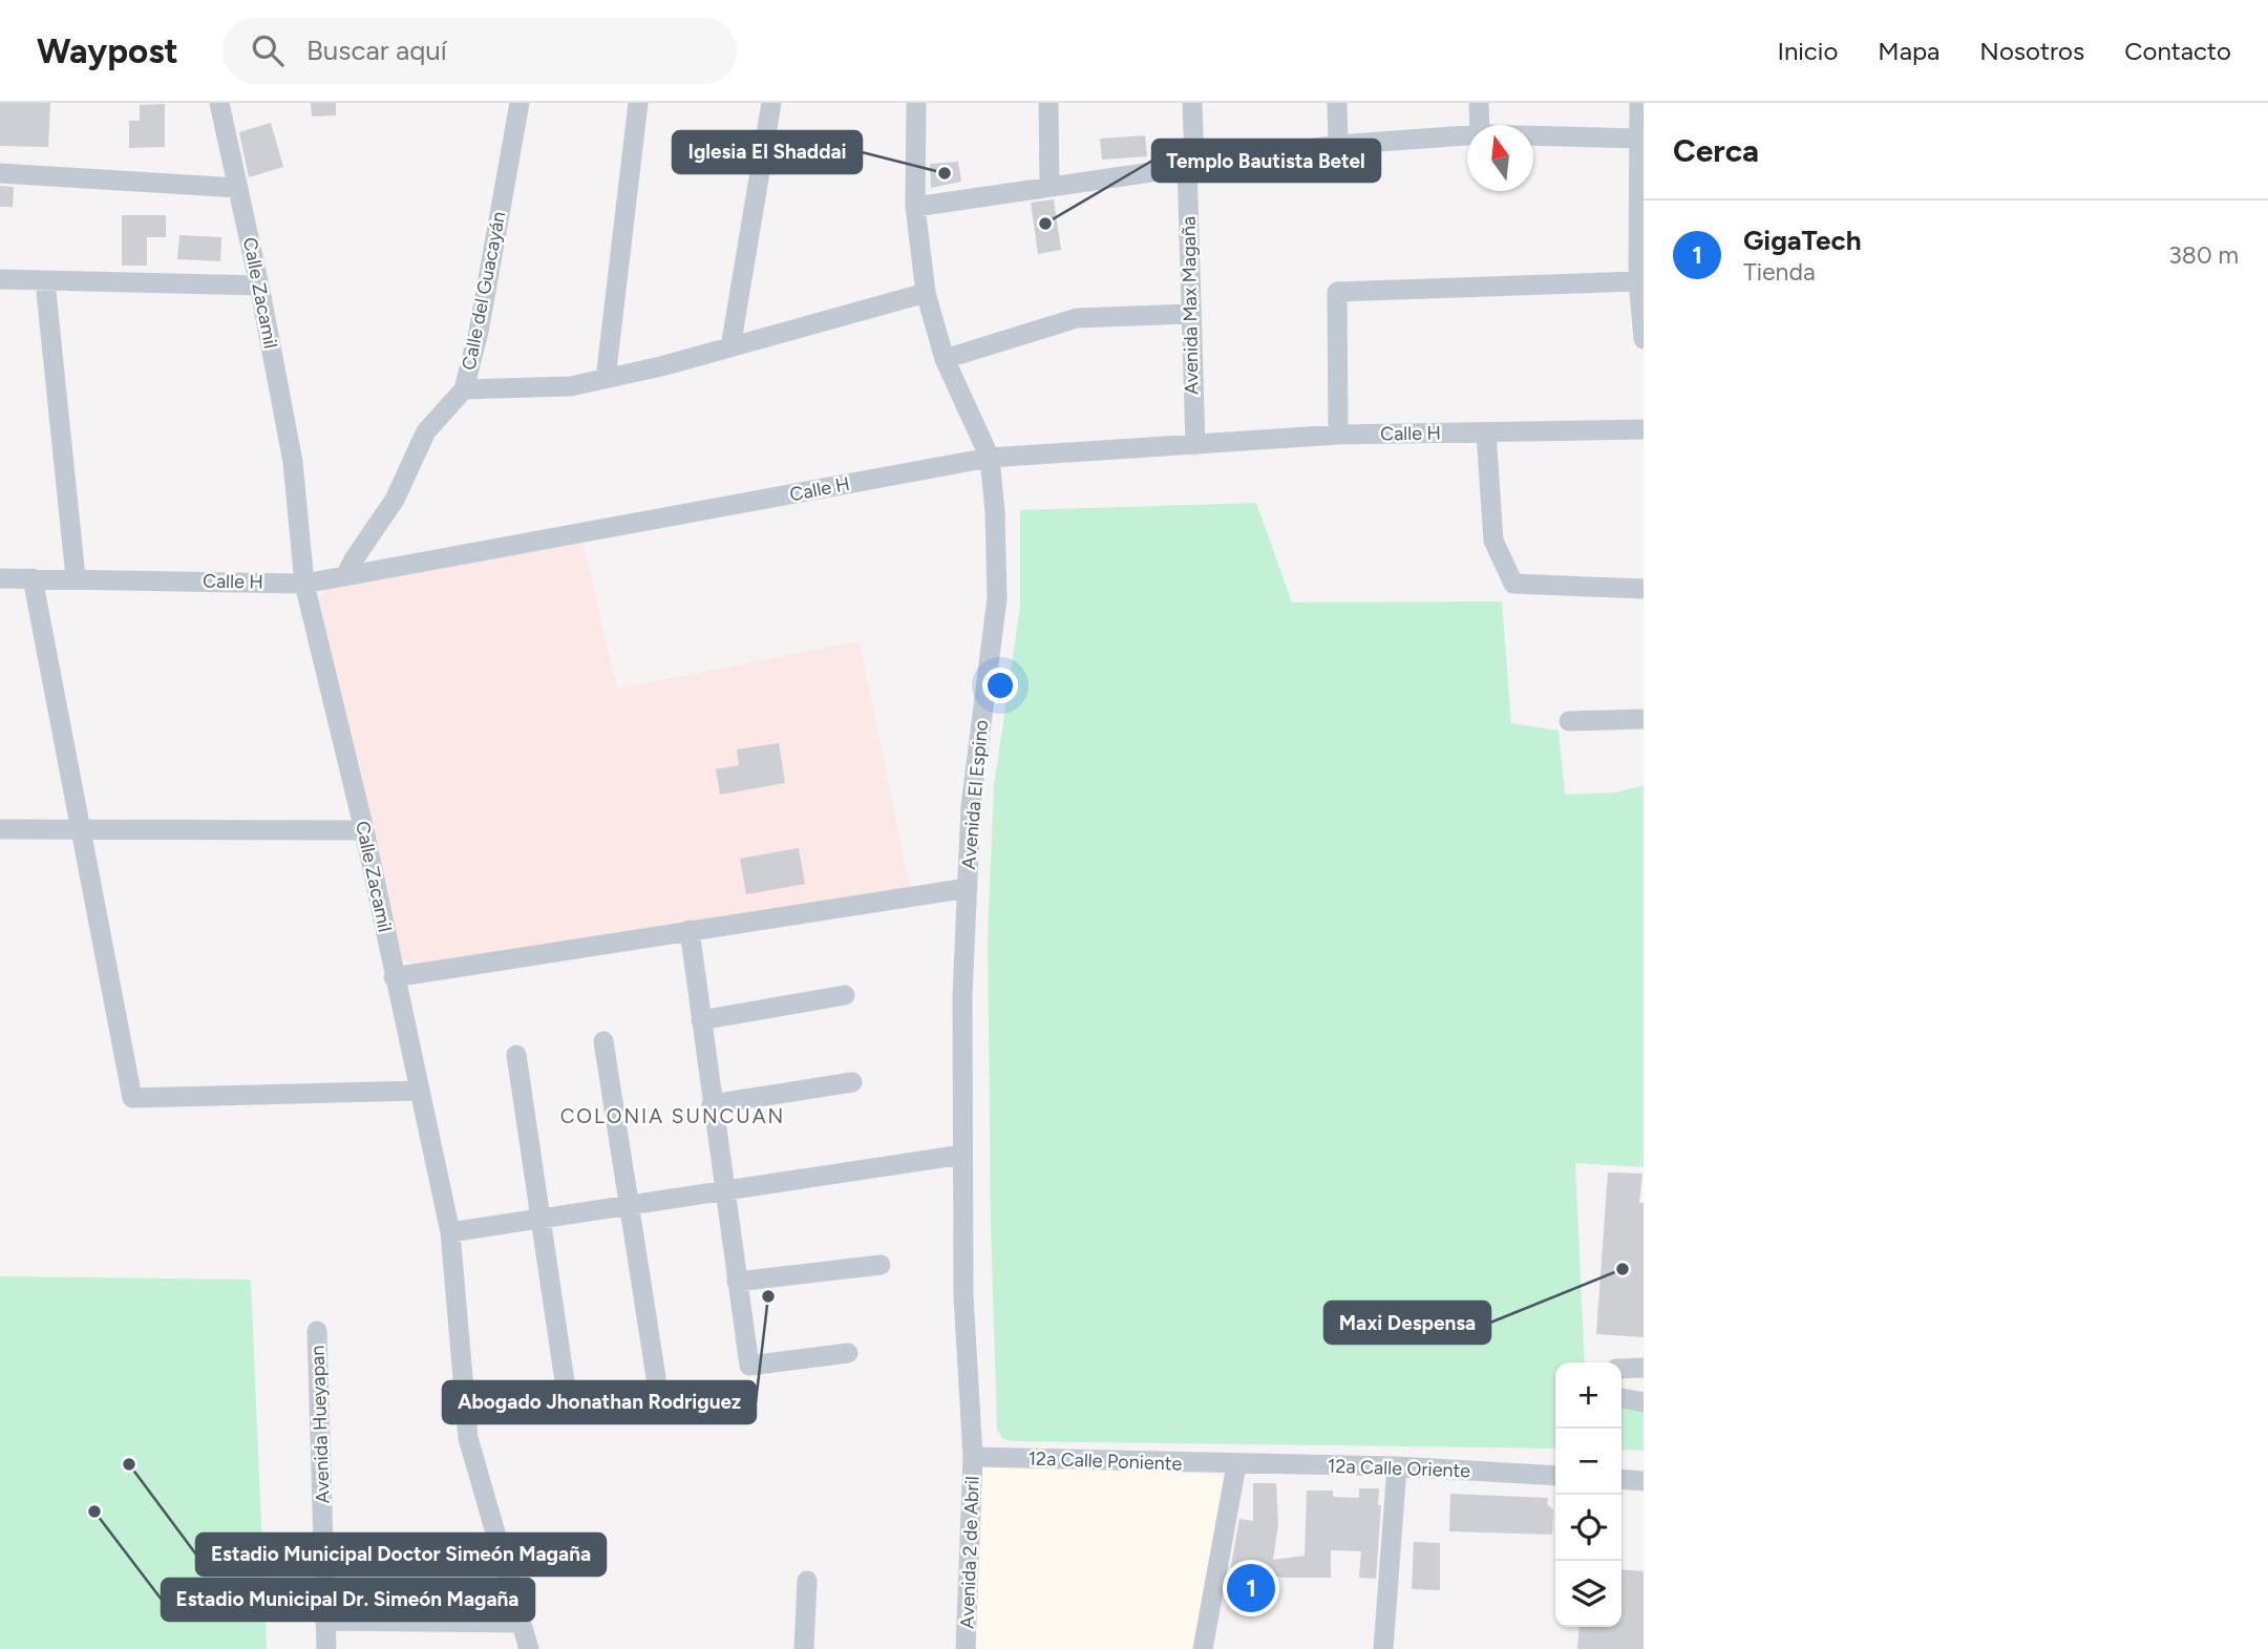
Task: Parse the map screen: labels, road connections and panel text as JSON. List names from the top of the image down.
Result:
{
  "streets": {
    "street": [
      "Calle del Guacayán",
      "Calle Zacamil",
      "Avenida Max Magaña",
      "Calle H",
      "Avenida El Espino",
      "Avenida Hueyapan",
      "12a Calle Poniente",
      "12a Calle Oriente",
      "Avenida 2 de Abril"
    ]
  },
  "crossings": [
    ["Calle del Guacayán", "Calle H"],
    ["Calle Zacamil", "Calle H"],
    ["Avenida Max Magaña", "Calle H"],
    ["Calle H", "Avenida El Espino"],
    ["Avenida El Espino", "12a Calle Poniente"],
    ["Avenida El Espino", "Avenida 2 de Abril"],
    ["12a Calle Poniente", "12a Calle Oriente"],
    ["12a Calle Poniente", "Avenida 2 de Abril"]
  ],
  "districts": ["COLONIA SUNCUAN"],
  "places": [
    "Iglesia El Shaddai",
    "Templo Bautista Betel",
    "Maxi Despensa",
    "Abogado Jhonathan Rodriguez",
    "Estadio Municipal Doctor Simeón Magaña",
    "Estadio Municipal Dr. Simeón Magaña"
  ],
  "north": "top",
  "page": {
    "header": "Waypost",
    "search": "Buscar aquí",
    "nav": [
      "Inicio",
      "Mapa",
      "Nosotros",
      "Contacto"
    ],
    "heading": "Cerca",
    "list": [
      {
        "mark": "1",
        "name": "GigaTech",
        "note": "Tienda",
        "value": "380 m"
      }
    ],
    "map_buttons": ["+", "−"],
    "pins": "1"
  }
}
